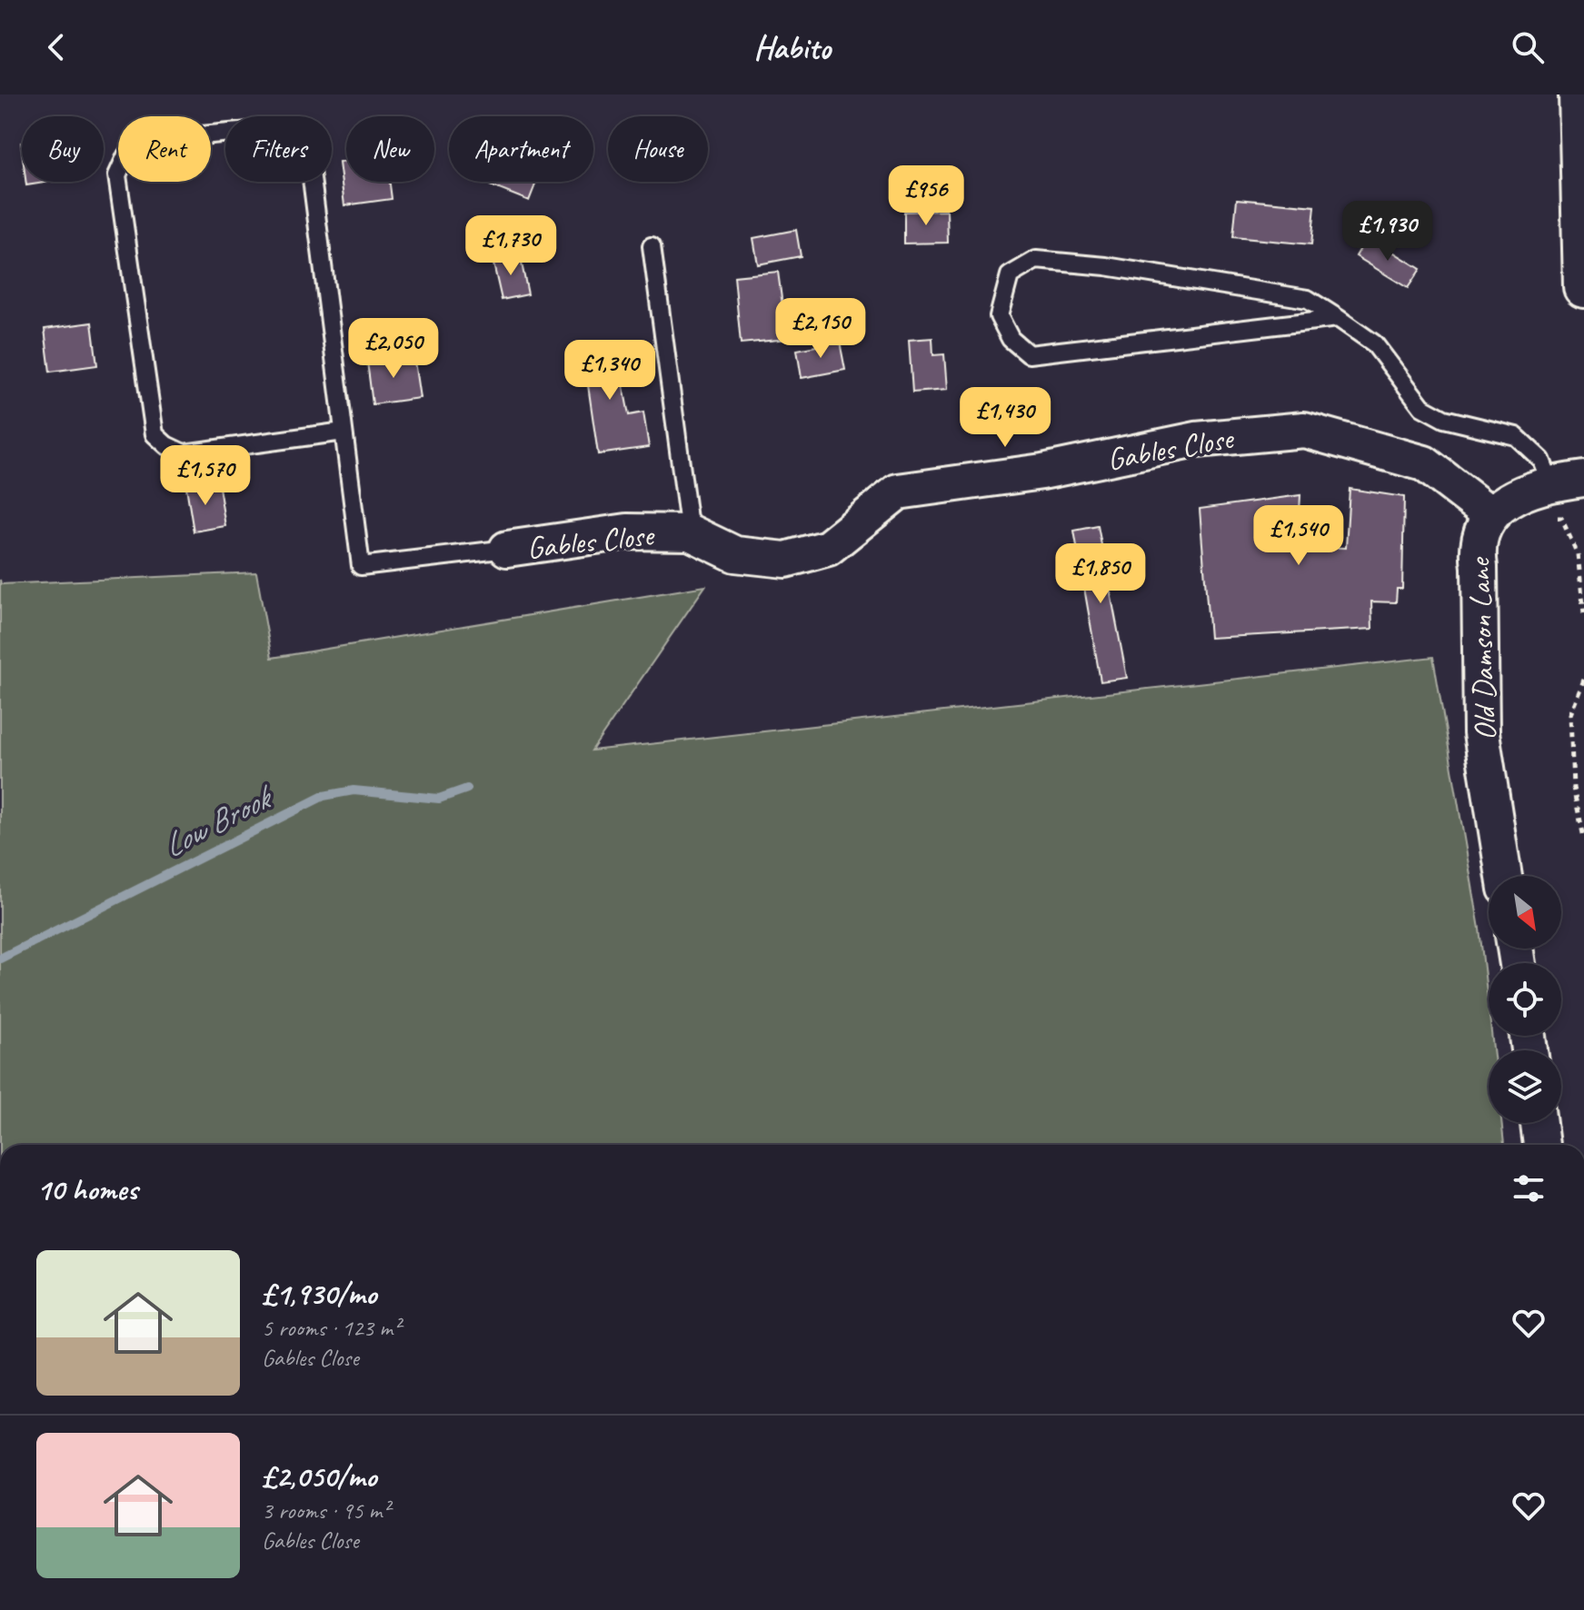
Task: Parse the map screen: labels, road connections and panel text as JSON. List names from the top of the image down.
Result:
{
  "streets": {
    "street": ["Gables Close", "Old Damson Lane"]
  },
  "crossings": [
    ["Gables Close", "Old Damson Lane"]
  ],
  "water": ["Low Brook"],
  "north": "bottom right",
  "page": {
    "header": "Habito",
    "chip": [
      "Buy",
      "Rent",
      "Filters",
      "New",
      "Apartment",
      "House"
    ],
    "price": [
      "£956",
      "£1,930",
      "£1,730",
      "£2,150",
      "£2,050",
      "£1,340",
      "£1,430",
      "£1,570",
      "£1,540",
      "£1,850"
    ],
    "heading": "10 homes",
    "list": [
      {
        "name": "£1,930/mo",
        "note": "5 rooms · 123 m² · Gables Close"
      },
      {
        "name": "£2,050/mo",
        "note": "3 rooms · 95 m² · Gables Close"
      }
    ]
  }
}
